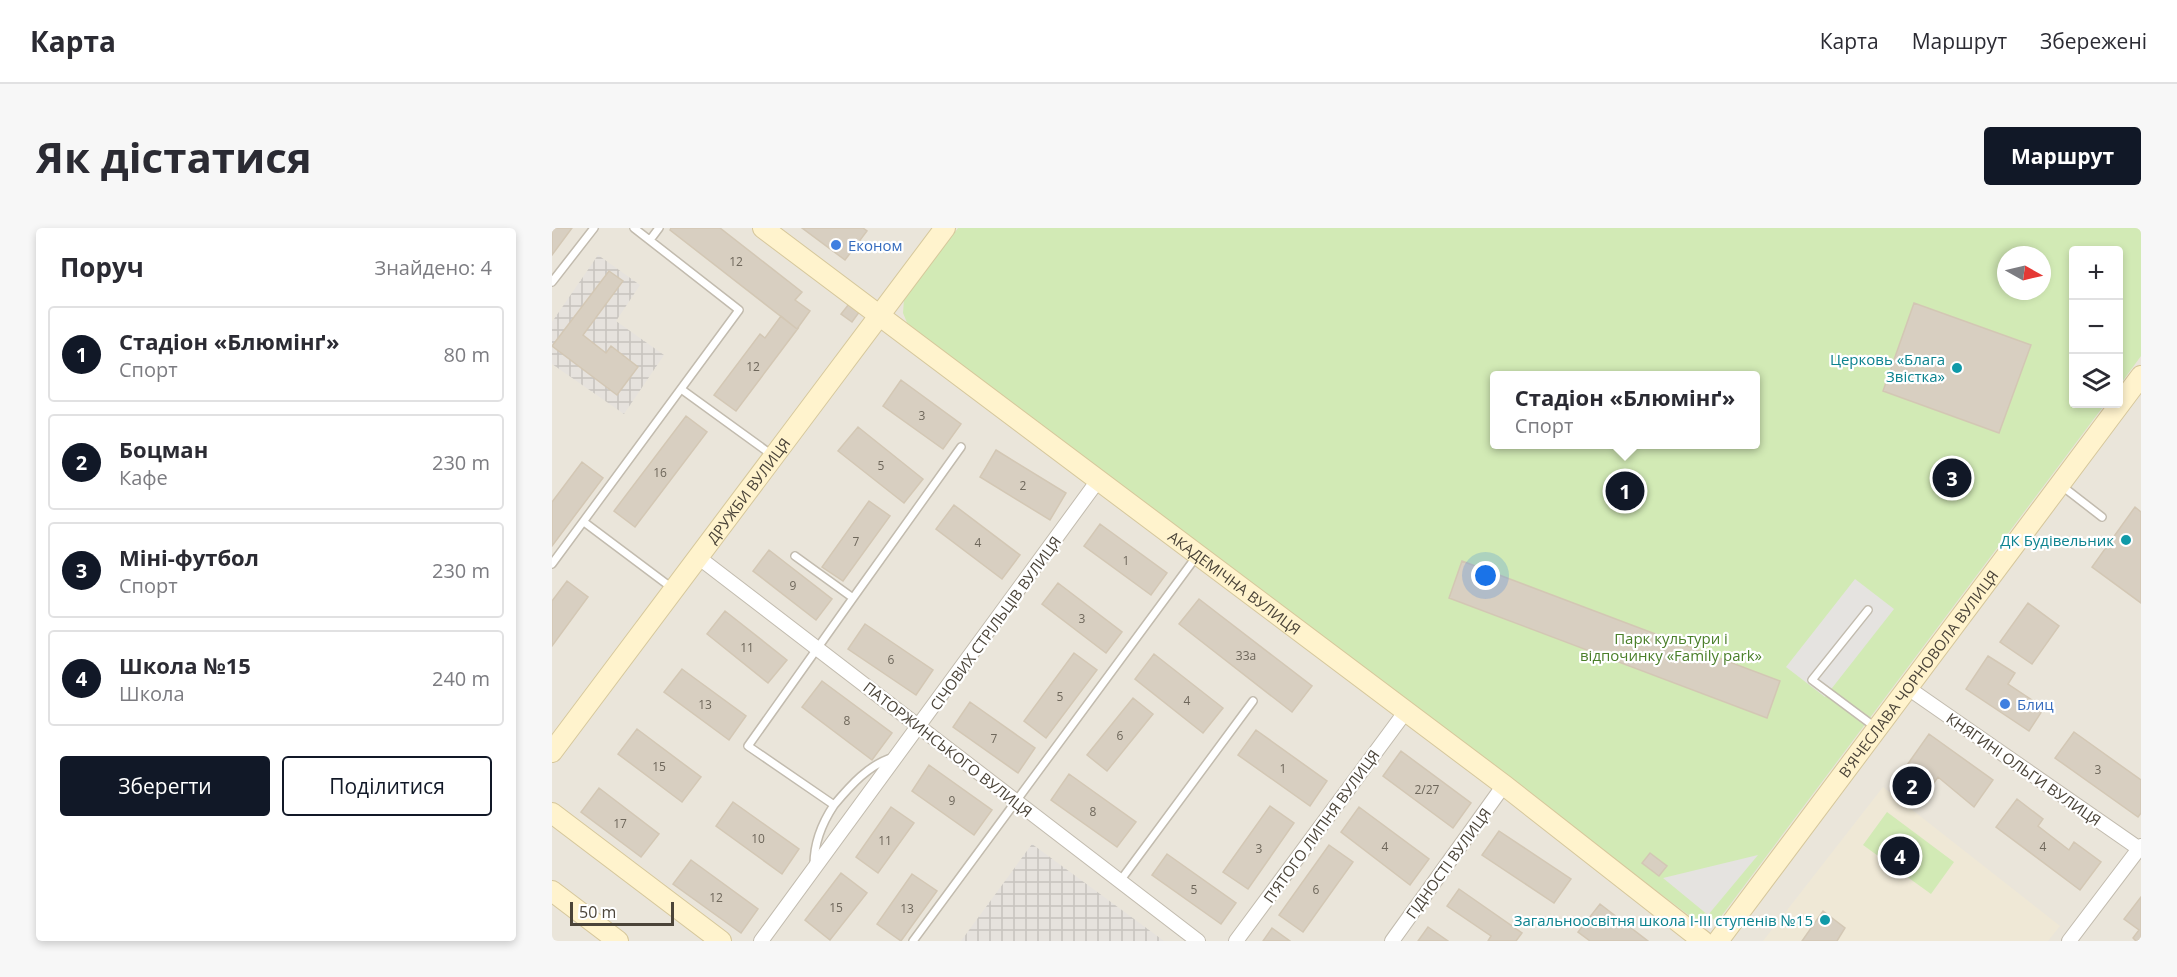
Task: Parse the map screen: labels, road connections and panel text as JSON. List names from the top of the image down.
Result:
{
  "streets": {
    "street": [
      "ДРУЖБИ ВУЛИЦЯ",
      "АКАДЕМІЧНА ВУЛИЦЯ",
      "СІЧОВИХ СТРІЛЬЦІВ ВУЛИЦЯ",
      "В'ЯЧЕСЛАВА ЧОРНОВОЛА ВУЛИЦЯ",
      "ПАТОРЖИНСЬКОГО ВУЛИЦЯ",
      "КНЯГИНІ ОЛЬГИ ВУЛИЦЯ",
      "П’ЯТОГО ЛИПНЯ ВУЛИЦЯ",
      "ГІДНОСТІ ВУЛИЦЯ"
    ]
  },
  "crossings": [
    ["ДРУЖБИ ВУЛИЦЯ", "АКАДЕМІЧНА ВУЛИЦЯ"],
    ["ДРУЖБИ ВУЛИЦЯ", "ПАТОРЖИНСЬКОГО ВУЛИЦЯ"],
    ["АКАДЕМІЧНА ВУЛИЦЯ", "СІЧОВИХ СТРІЛЬЦІВ ВУЛИЦЯ"],
    ["АКАДЕМІЧНА ВУЛИЦЯ", "П’ЯТОГО ЛИПНЯ ВУЛИЦЯ"],
    ["АКАДЕМІЧНА ВУЛИЦЯ", "ГІДНОСТІ ВУЛИЦЯ"],
    ["СІЧОВИХ СТРІЛЬЦІВ ВУЛИЦЯ", "ПАТОРЖИНСЬКОГО ВУЛИЦЯ"],
    ["В'ЯЧЕСЛАВА ЧОРНОВОЛА ВУЛИЦЯ", "КНЯГИНІ ОЛЬГИ ВУЛИЦЯ"]
  ],
  "parks": ["Парк культури і відпочинку «Family park»"],
  "places": [
    "Економ",
    "Церковь «Блага Звістка»",
    "ДК Будівельник",
    "Блиц",
    "Загальноосвітня школа І-ІІІ ступенів №15"
  ],
  "house_numbers": [
    "12",
    "12",
    "3",
    "5",
    "16",
    "2",
    "7",
    "4",
    "1",
    "9",
    "3",
    "11",
    "33а",
    "6",
    "5",
    "4",
    "13",
    "8",
    "6",
    "7",
    "15",
    "1",
    "3",
    "2/27",
    "9",
    "8",
    "17",
    "10",
    "11",
    "4",
    "4",
    "3",
    "5",
    "6",
    "12",
    "15",
    "13"
  ],
  "scale_bar": "50 m",
  "north": "right",
  "page": {
    "header": "Карта",
    "nav": ["Карта", "Маршрут", "Збережені"],
    "buttons": [
      "Маршрут",
      ["Зберегти", "Поділитися"]
    ],
    "title": "Як дістатися",
    "heading": ["Поруч", "Знайдено: 4"],
    "map_buttons": ["+", "−"],
    "list": [
      {
        "mark": "1",
        "name": "Стадіон «Блюмінґ»",
        "note": "Спорт",
        "value": "80 m"
      },
      {
        "mark": "2",
        "name": "Боцман",
        "note": "Кафе",
        "value": "230 m"
      },
      {
        "mark": "3",
        "name": "Міні-футбол",
        "note": "Спорт",
        "value": "230 m"
      },
      {
        "mark": "4",
        "name": "Школа №15",
        "note": "Школа",
        "value": "240 m"
      }
    ],
    "popup": ["Стадіон «Блюмінґ»", "Спорт"],
    "pins": [
      "3",
      "1",
      "2",
      "4"
    ],
    "scale": "50 m"
  }
}
